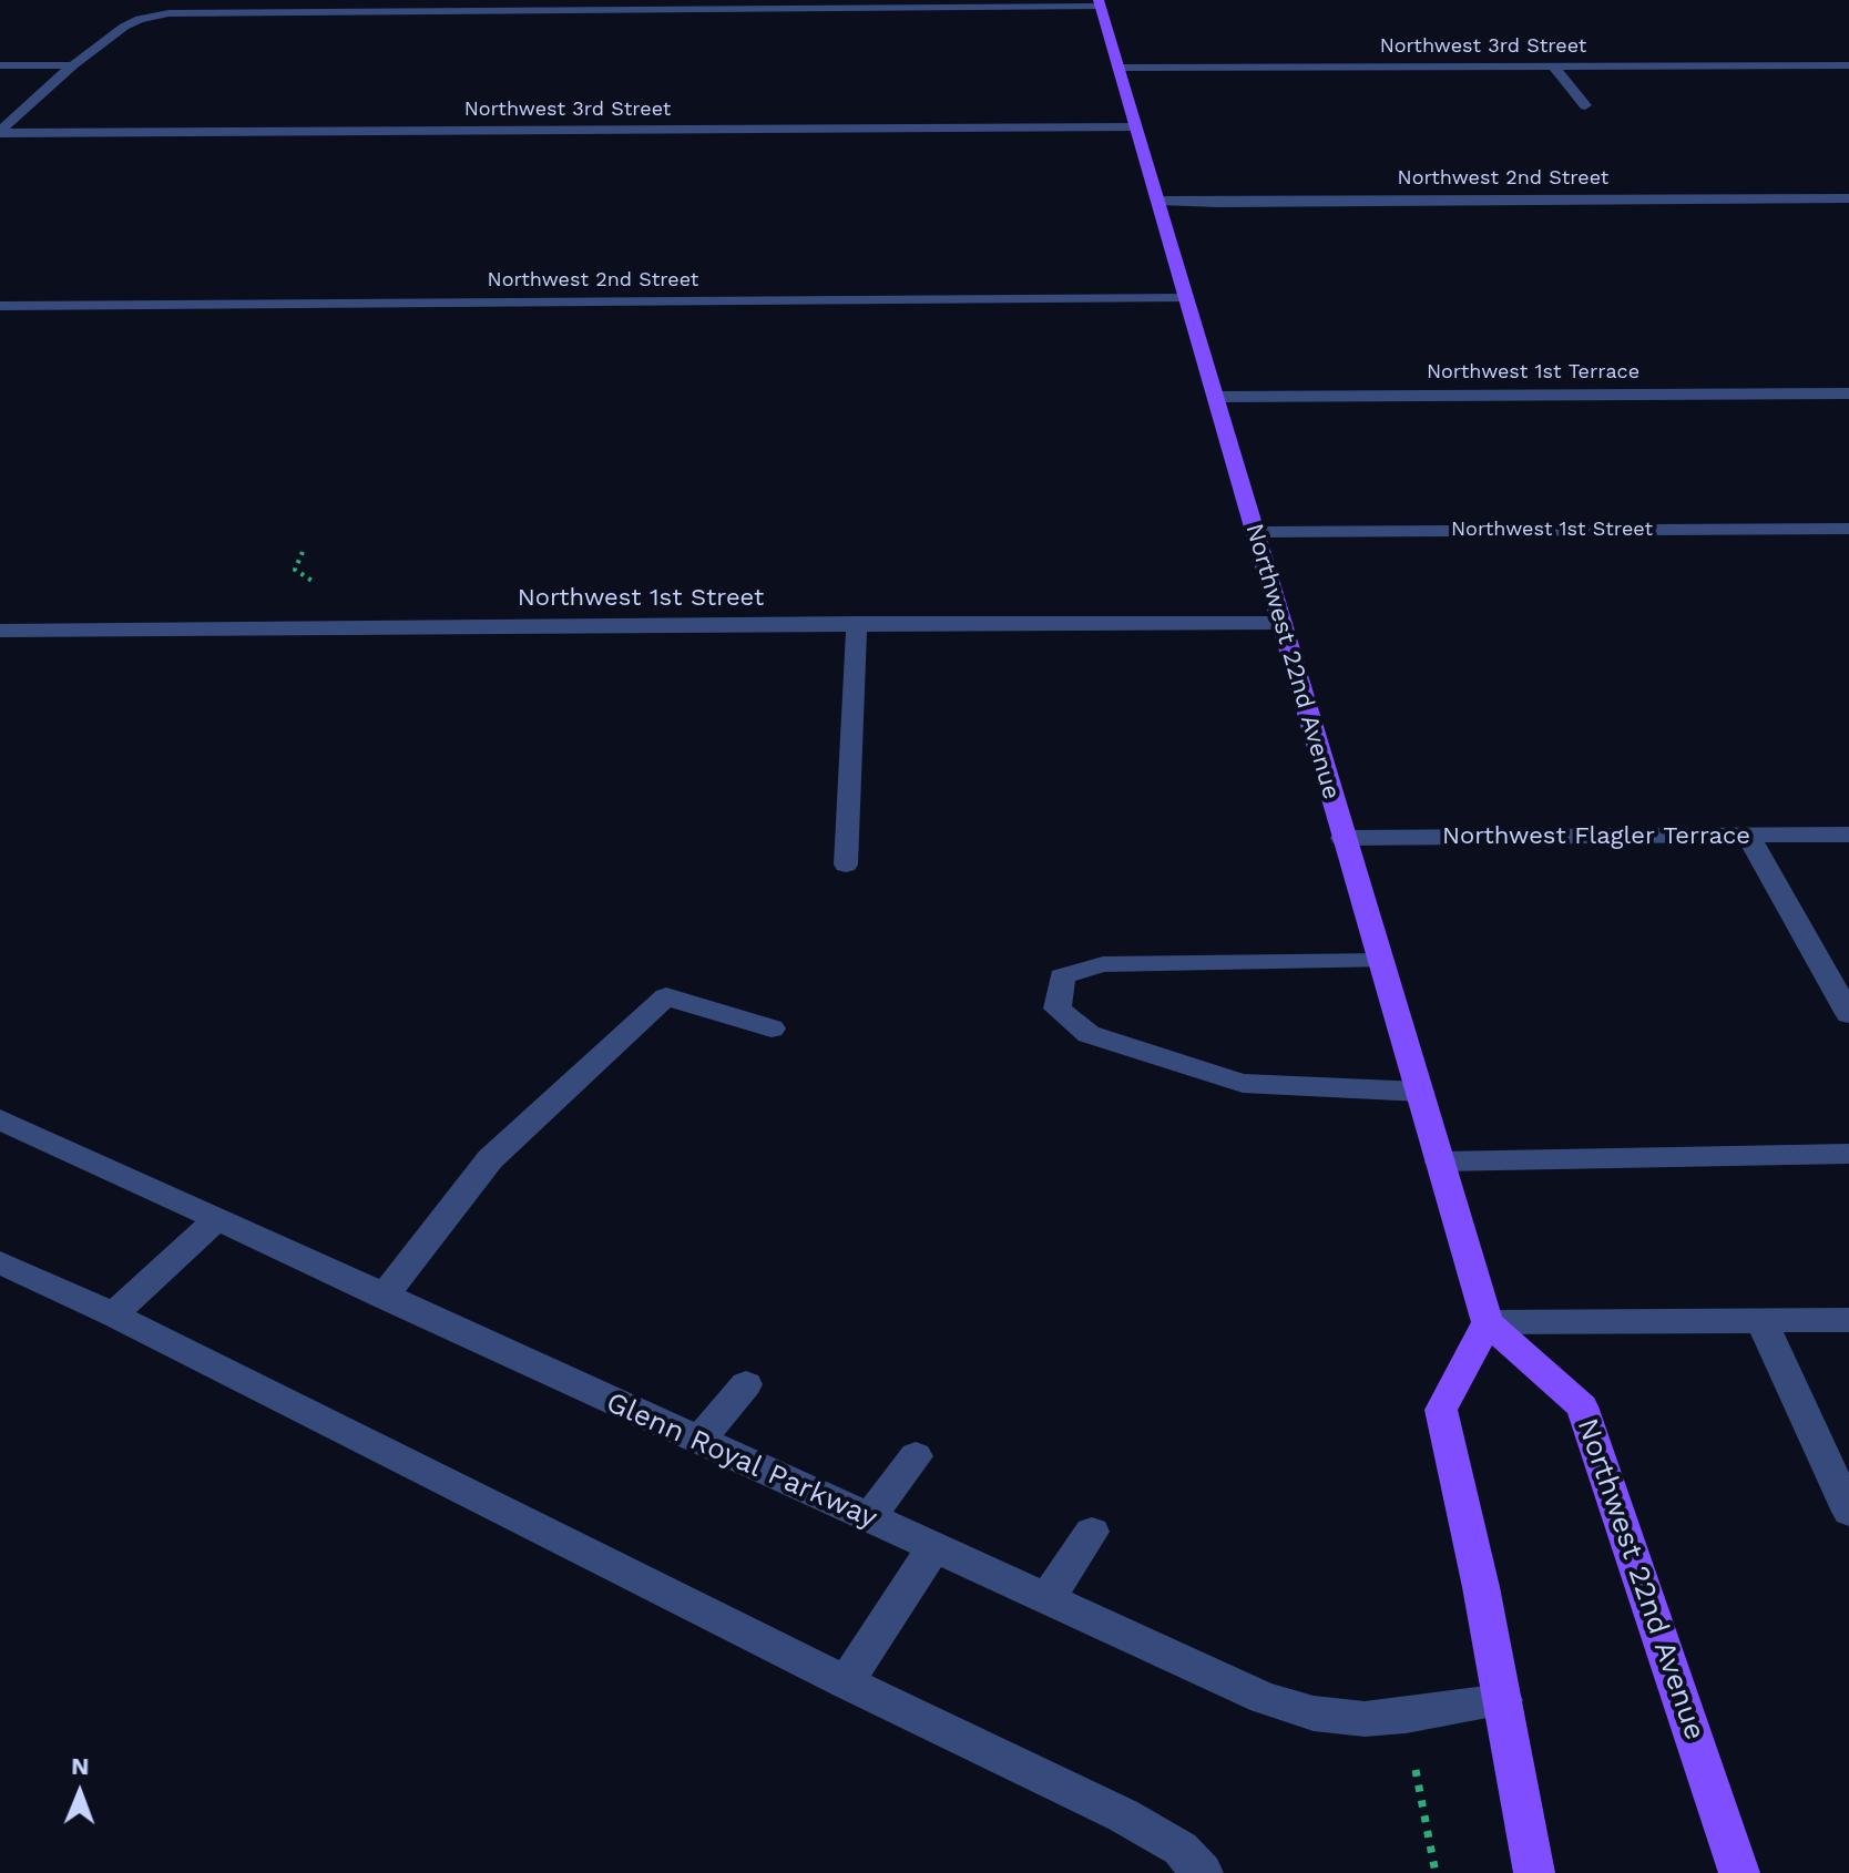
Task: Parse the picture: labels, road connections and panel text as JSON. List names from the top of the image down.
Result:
{
  "streets": {
    "main road": ["Northwest 22nd Avenue"],
    "street": [
      "Northwest 3rd Street",
      "Northwest 2nd Street",
      "Northwest 1st Terrace",
      "Northwest 1st Street",
      "Northwest Flagler Terrace",
      "Glenn Royal Parkway"
    ]
  },
  "crossings": [
    ["Northwest 3rd Street", "Northwest 22nd Avenue"],
    ["Northwest 2nd Street", "Northwest 22nd Avenue"],
    ["Northwest 1st Terrace", "Northwest 22nd Avenue"],
    ["Northwest 1st Street", "Northwest 22nd Avenue"],
    ["Northwest 22nd Avenue", "Northwest Flagler Terrace"]
  ],
  "north": "top"
}
